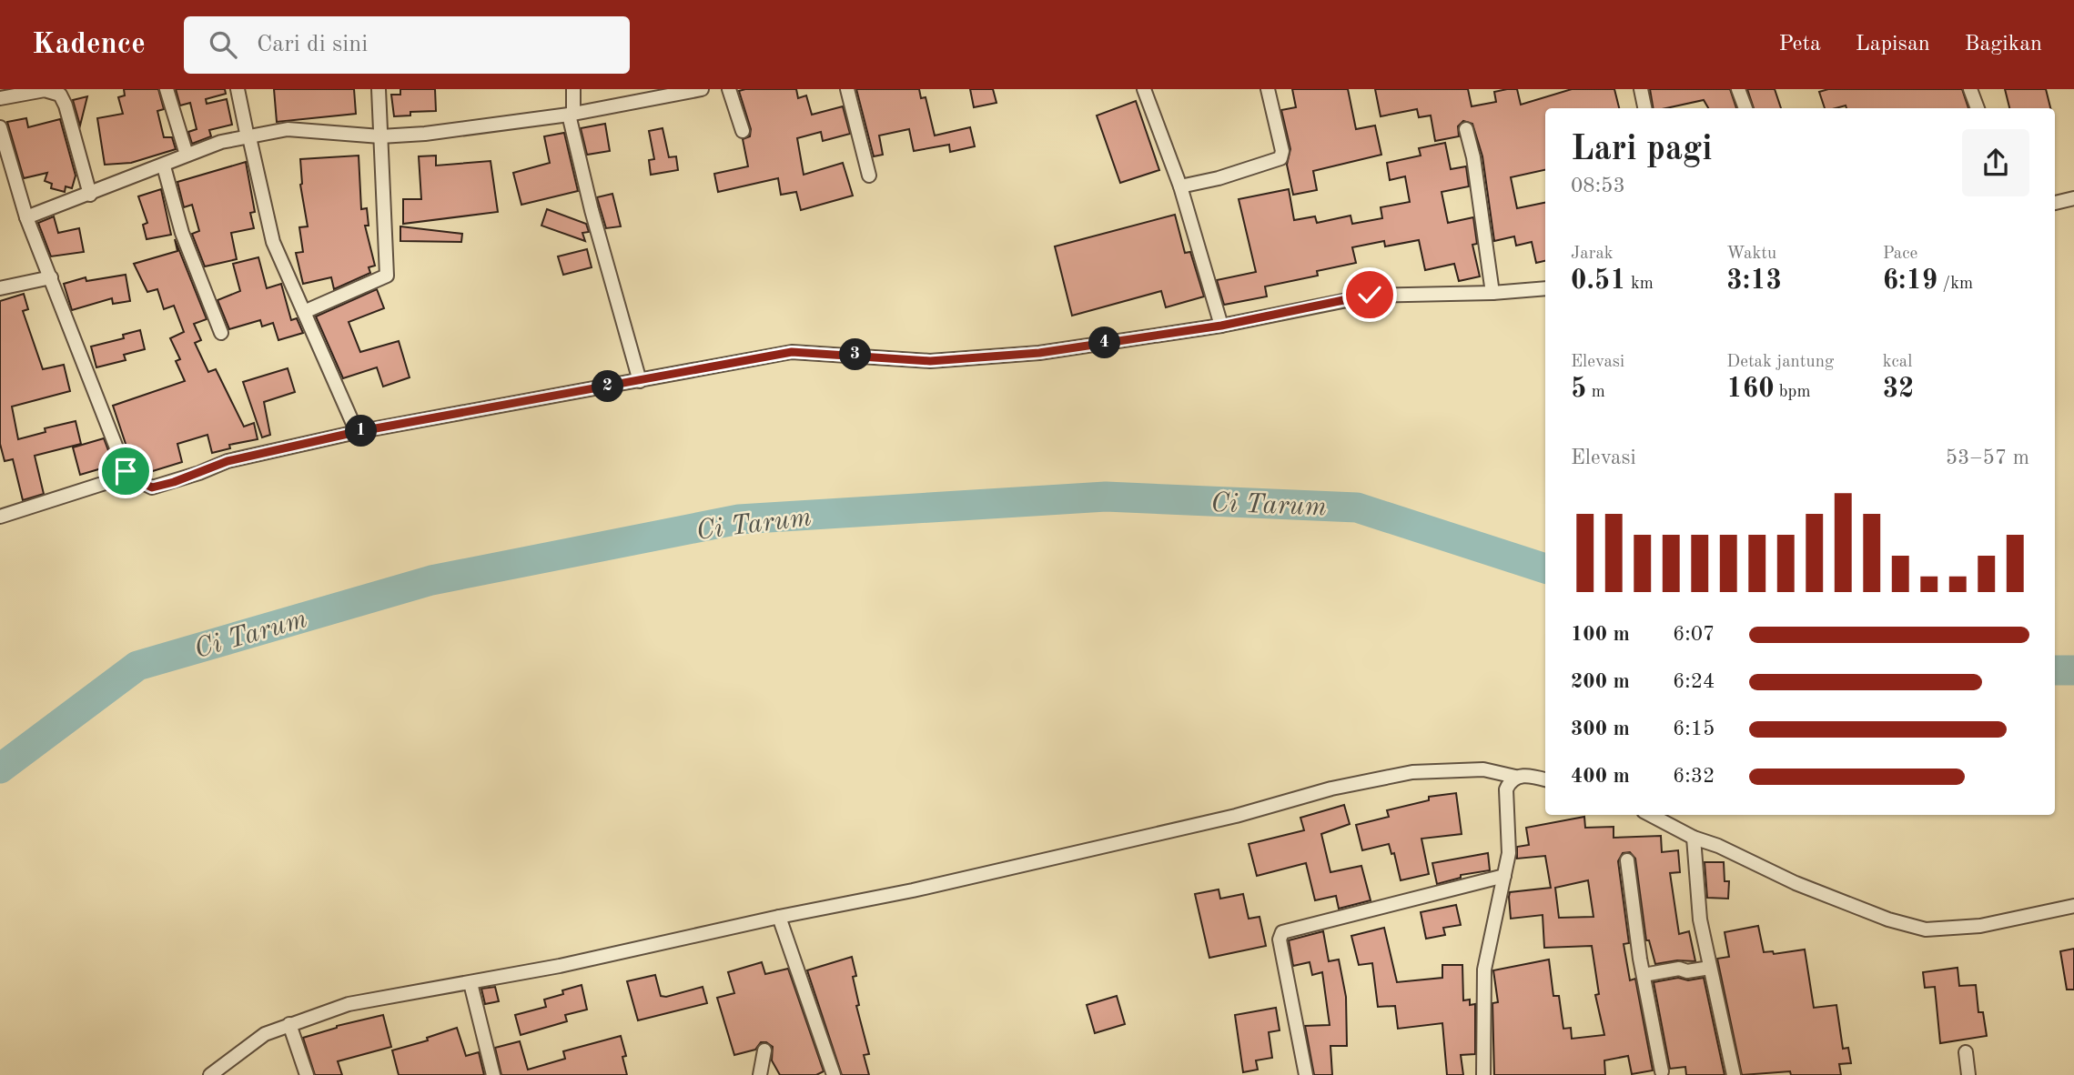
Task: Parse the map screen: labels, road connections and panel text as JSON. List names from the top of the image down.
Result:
{
  "water": ["Ci Tarum"],
  "page": {
    "header": "Kadence",
    "search": "Cari di sini",
    "nav": ["Peta", "Lapisan", "Bagikan"],
    "heading": ["Lari pagi", "08:53"],
    "stats": [
      ["Jarak", "0.51 km"],
      ["Waktu", "3:13"],
      ["Pace", "6:19 /km"],
      ["Elevasi", "5 m"],
      ["Detak jantung", "160 bpm"],
      ["kcal", "32"]
    ],
    "pins": [
      "4",
      "3",
      "2",
      "1"
    ],
    "chart": ["Elevasi", "53–57 m"],
    "list": [
      {
        "name": "100 m",
        "note": "6:07"
      },
      {
        "name": "200 m",
        "note": "6:24"
      },
      {
        "name": "300 m",
        "note": "6:15"
      },
      {
        "name": "400 m",
        "note": "6:32"
      }
    ]
  }
}
